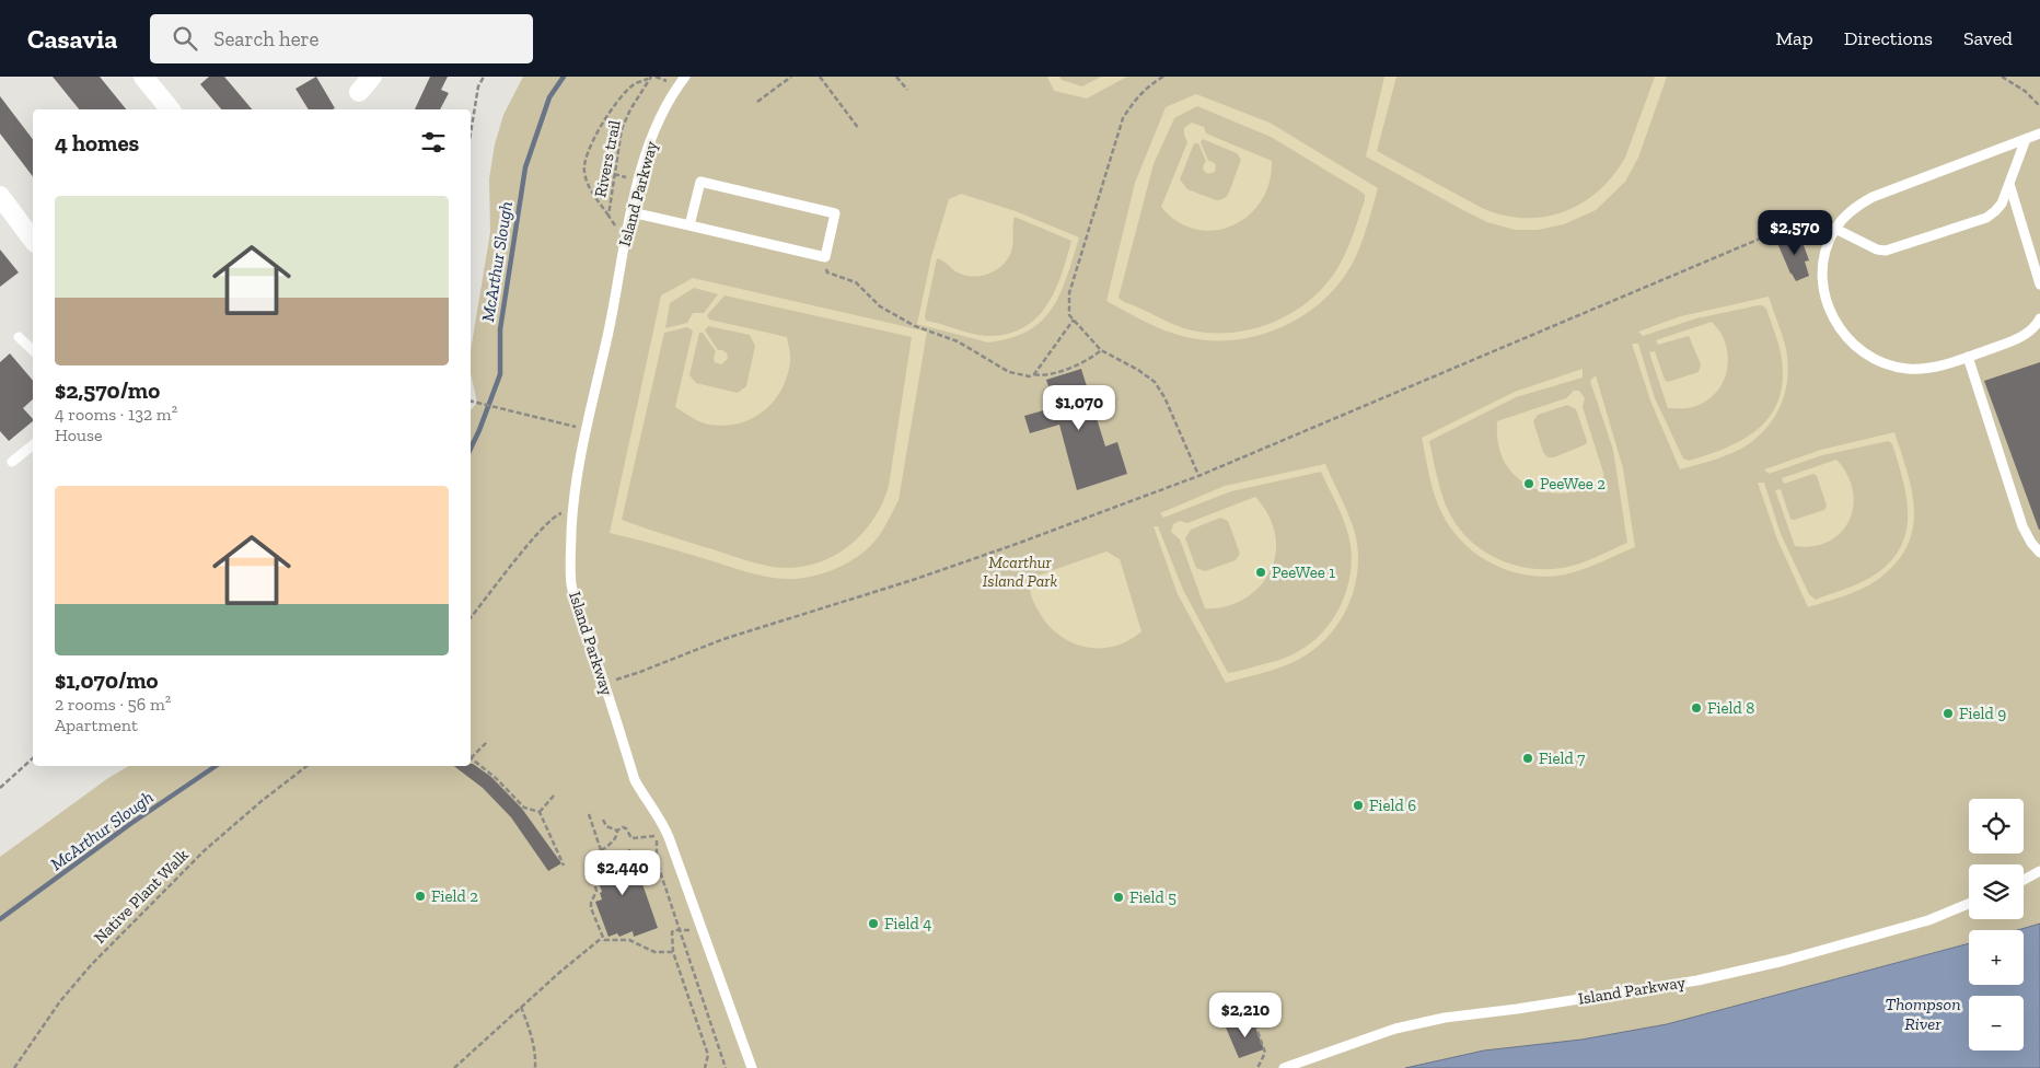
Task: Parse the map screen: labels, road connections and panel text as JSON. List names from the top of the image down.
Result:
{
  "streets": {
    "lane": ["Island Parkway"],
    "path": ["Rivers trail", "Native Plant Walk"]
  },
  "water": ["McArthur Slough", "Thompson River"],
  "parks": ["Mcarthur Island Park"],
  "places": [
    "PeeWee 2",
    "PeeWee 1",
    "Field 8",
    "Field 9",
    "Field 7",
    "Field 6",
    "Field 2",
    "Field 5",
    "Field 4"
  ],
  "page": {
    "header": "Casavia",
    "search": "Search here",
    "nav": ["Map", "Directions", "Saved"],
    "heading": "4 homes",
    "list": [
      {
        "name": "$2,570/mo",
        "note": "4 rooms · 132 m² · House"
      },
      {
        "name": "$1,070/mo",
        "note": "2 rooms · 56 m² · Apartment"
      }
    ],
    "price": [
      "$2,570",
      "$1,070",
      "$2,440",
      "$2,210"
    ],
    "map_buttons": ["+", "−"]
  }
}
